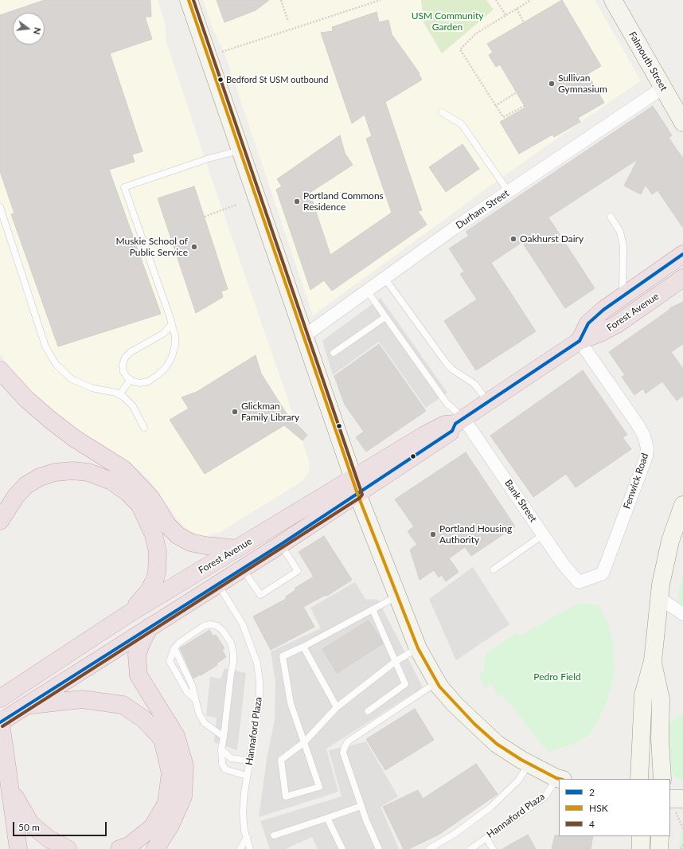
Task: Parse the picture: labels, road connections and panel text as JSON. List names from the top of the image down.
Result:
{
  "streets": {
    "highway": ["Forest Avenue"],
    "street": [
      "Falmouth Street",
      "Durham Street",
      "Fenwick Road",
      "Bank Street"
    ],
    "lane": ["Hannaford Plaza"]
  },
  "crossings": [
    ["Falmouth Street", "Durham Street"],
    ["Forest Avenue", "Fenwick Road"],
    ["Forest Avenue", "Bank Street"],
    ["Forest Avenue", "Hannaford Plaza"],
    ["Fenwick Road", "Bank Street"]
  ],
  "parks": ["USM Community Garden", "Pedro Field"],
  "places": [
    "Bedford St USM outbound",
    "Sullivan Gymnasium",
    "Portland Commons Residence",
    "Oakhurst Dairy",
    "Muskie School of Public Service",
    "Glickman Family Library",
    "Portland Housing Authority"
  ],
  "lines": ["transit line HSK", "transit line 4", "transit line 2"],
  "legend": ["2", "HSK", "4"],
  "scale_bar": "50 m",
  "north": "right"
}
